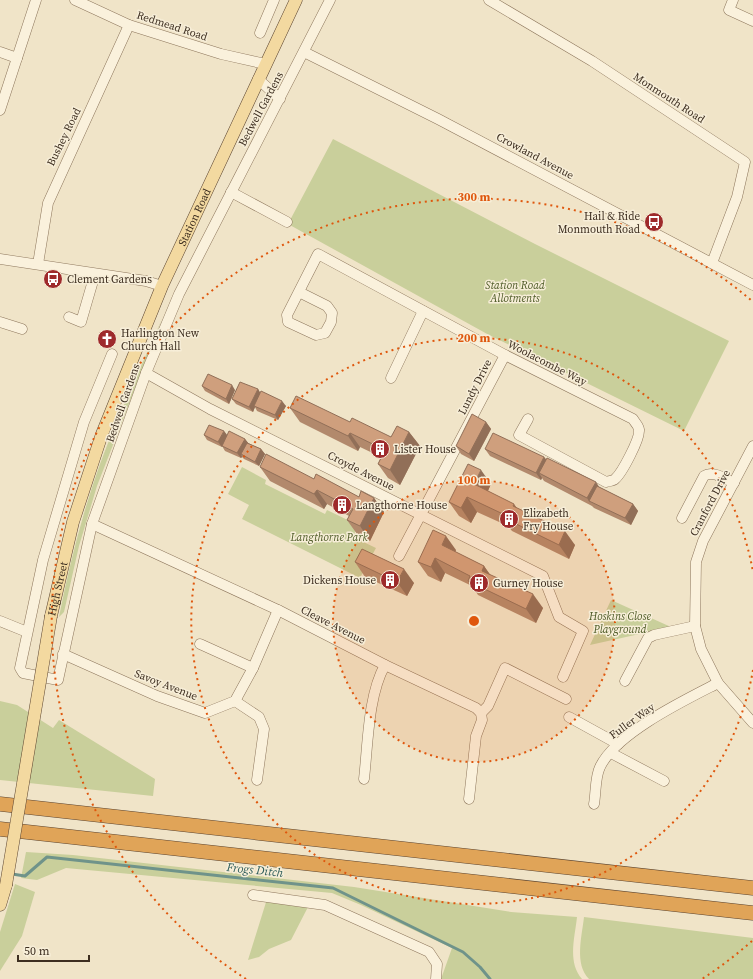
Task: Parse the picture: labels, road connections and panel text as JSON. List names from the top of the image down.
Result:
{
  "streets": {
    "main road": ["Station Road", "High Street"],
    "street": [
      "Redmead Road",
      "Monmouth Road",
      "Bedwell Gardens",
      "Bushey Road",
      "Crowland Avenue",
      "Woolacombe Way",
      "Lundy Drive",
      "Croyde Avenue",
      "Cranford Drive",
      "Cleave Avenue",
      "Savoy Avenue",
      "Fuller Way"
    ]
  },
  "crossings": [
    ["Redmead Road", "Bushey Road"],
    ["Redmead Road", "Station Road"],
    ["Monmouth Road", "Crowland Avenue"],
    ["Bedwell Gardens", "Crowland Avenue"],
    ["Bedwell Gardens", "Croyde Avenue"],
    ["Bedwell Gardens", "Cleave Avenue"],
    ["Bedwell Gardens", "Savoy Avenue"],
    ["Station Road", "High Street"],
    ["Woolacombe Way", "Lundy Drive"],
    ["Lundy Drive", "Croyde Avenue"],
    ["Cranford Drive", "Fuller Way"]
  ],
  "water": ["Frogs Ditch"],
  "parks": ["Station Road Allotments", "Langthorne Park", "Hoskins Close Playground"],
  "places": {
    "bus stop": ["Hail & Ride Monmouth Road", "Clement Gardens"],
    "church": ["Harlington New Church Hall"],
    "building": [
      "Lister House",
      "Langthorne House",
      "Elizabeth Fry House",
      "Dickens House",
      "Gurney House"
    ]
  },
  "scale_bar": "50 m",
  "rings": ["300 m", "200 m", "100 m"]
}
